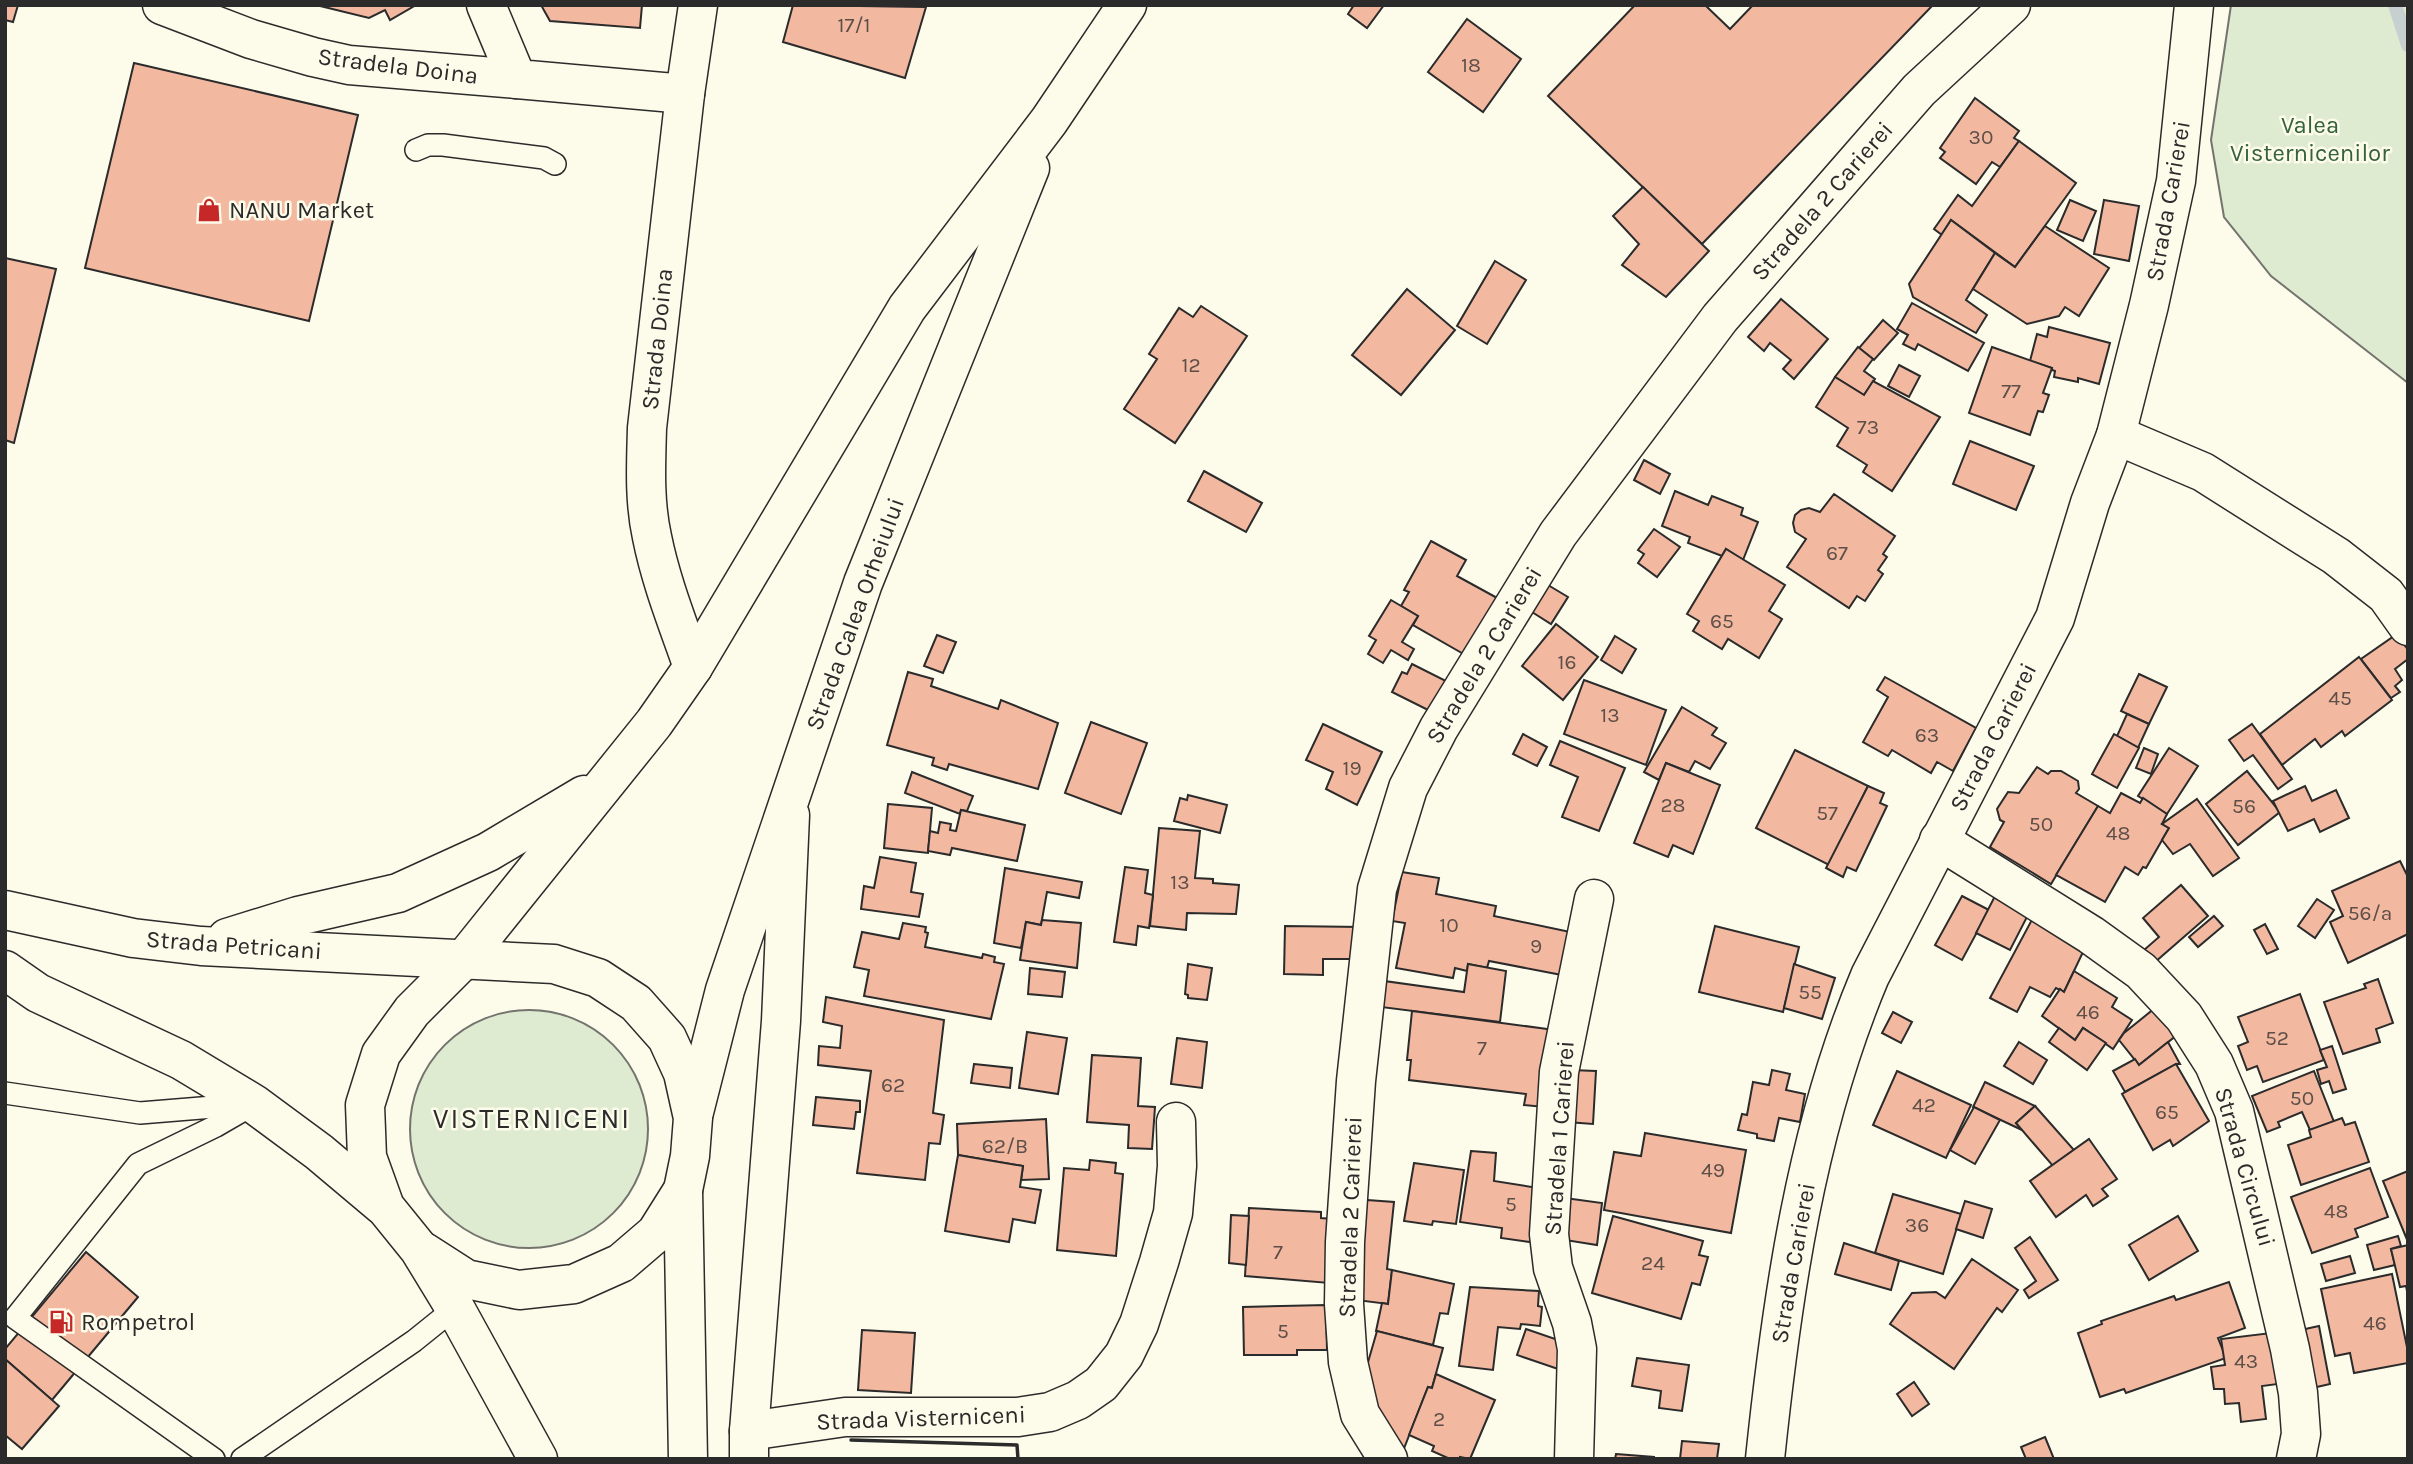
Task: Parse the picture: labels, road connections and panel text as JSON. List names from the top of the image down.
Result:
{
  "streets": {
    "street": [
      "Stradela Doina",
      "Stradela 2 Carierei",
      "Strada Carierei",
      "Strada Doina",
      "Strada Calea Orheiului",
      "Strada Petricani",
      "Stradela 1 Carierei",
      "Strada Circului",
      "Strada Visterniceni"
    ]
  },
  "crossings": [
    ["Stradela Doina", "Strada Doina"],
    ["Strada Carierei", "Strada Circului"],
    ["Strada Doina", "Strada Calea Orheiului"],
    ["Strada Calea Orheiului", "Strada Petricani"],
    ["Strada Calea Orheiului", "Strada Visterniceni"]
  ],
  "districts": ["VISTERNICENI"],
  "parks": ["Valea Visternicenilor"],
  "places": {
    "shop": ["NANU Market"],
    "fuel station": ["Rompetrol"]
  },
  "house_numbers": [
    "17/1",
    "18",
    "30",
    "12",
    "77",
    "73",
    "67",
    "65",
    "16",
    "45",
    "13",
    "63",
    "19",
    "28",
    "56",
    "57",
    "50",
    "48",
    "13",
    "56/a",
    "10",
    "9",
    "55",
    "46",
    "52",
    "7",
    "62",
    "50",
    "42",
    "65",
    "62/B",
    "49",
    "5",
    "48",
    "36",
    "7",
    "24",
    "46",
    "5",
    "43",
    "2"
  ]
}
